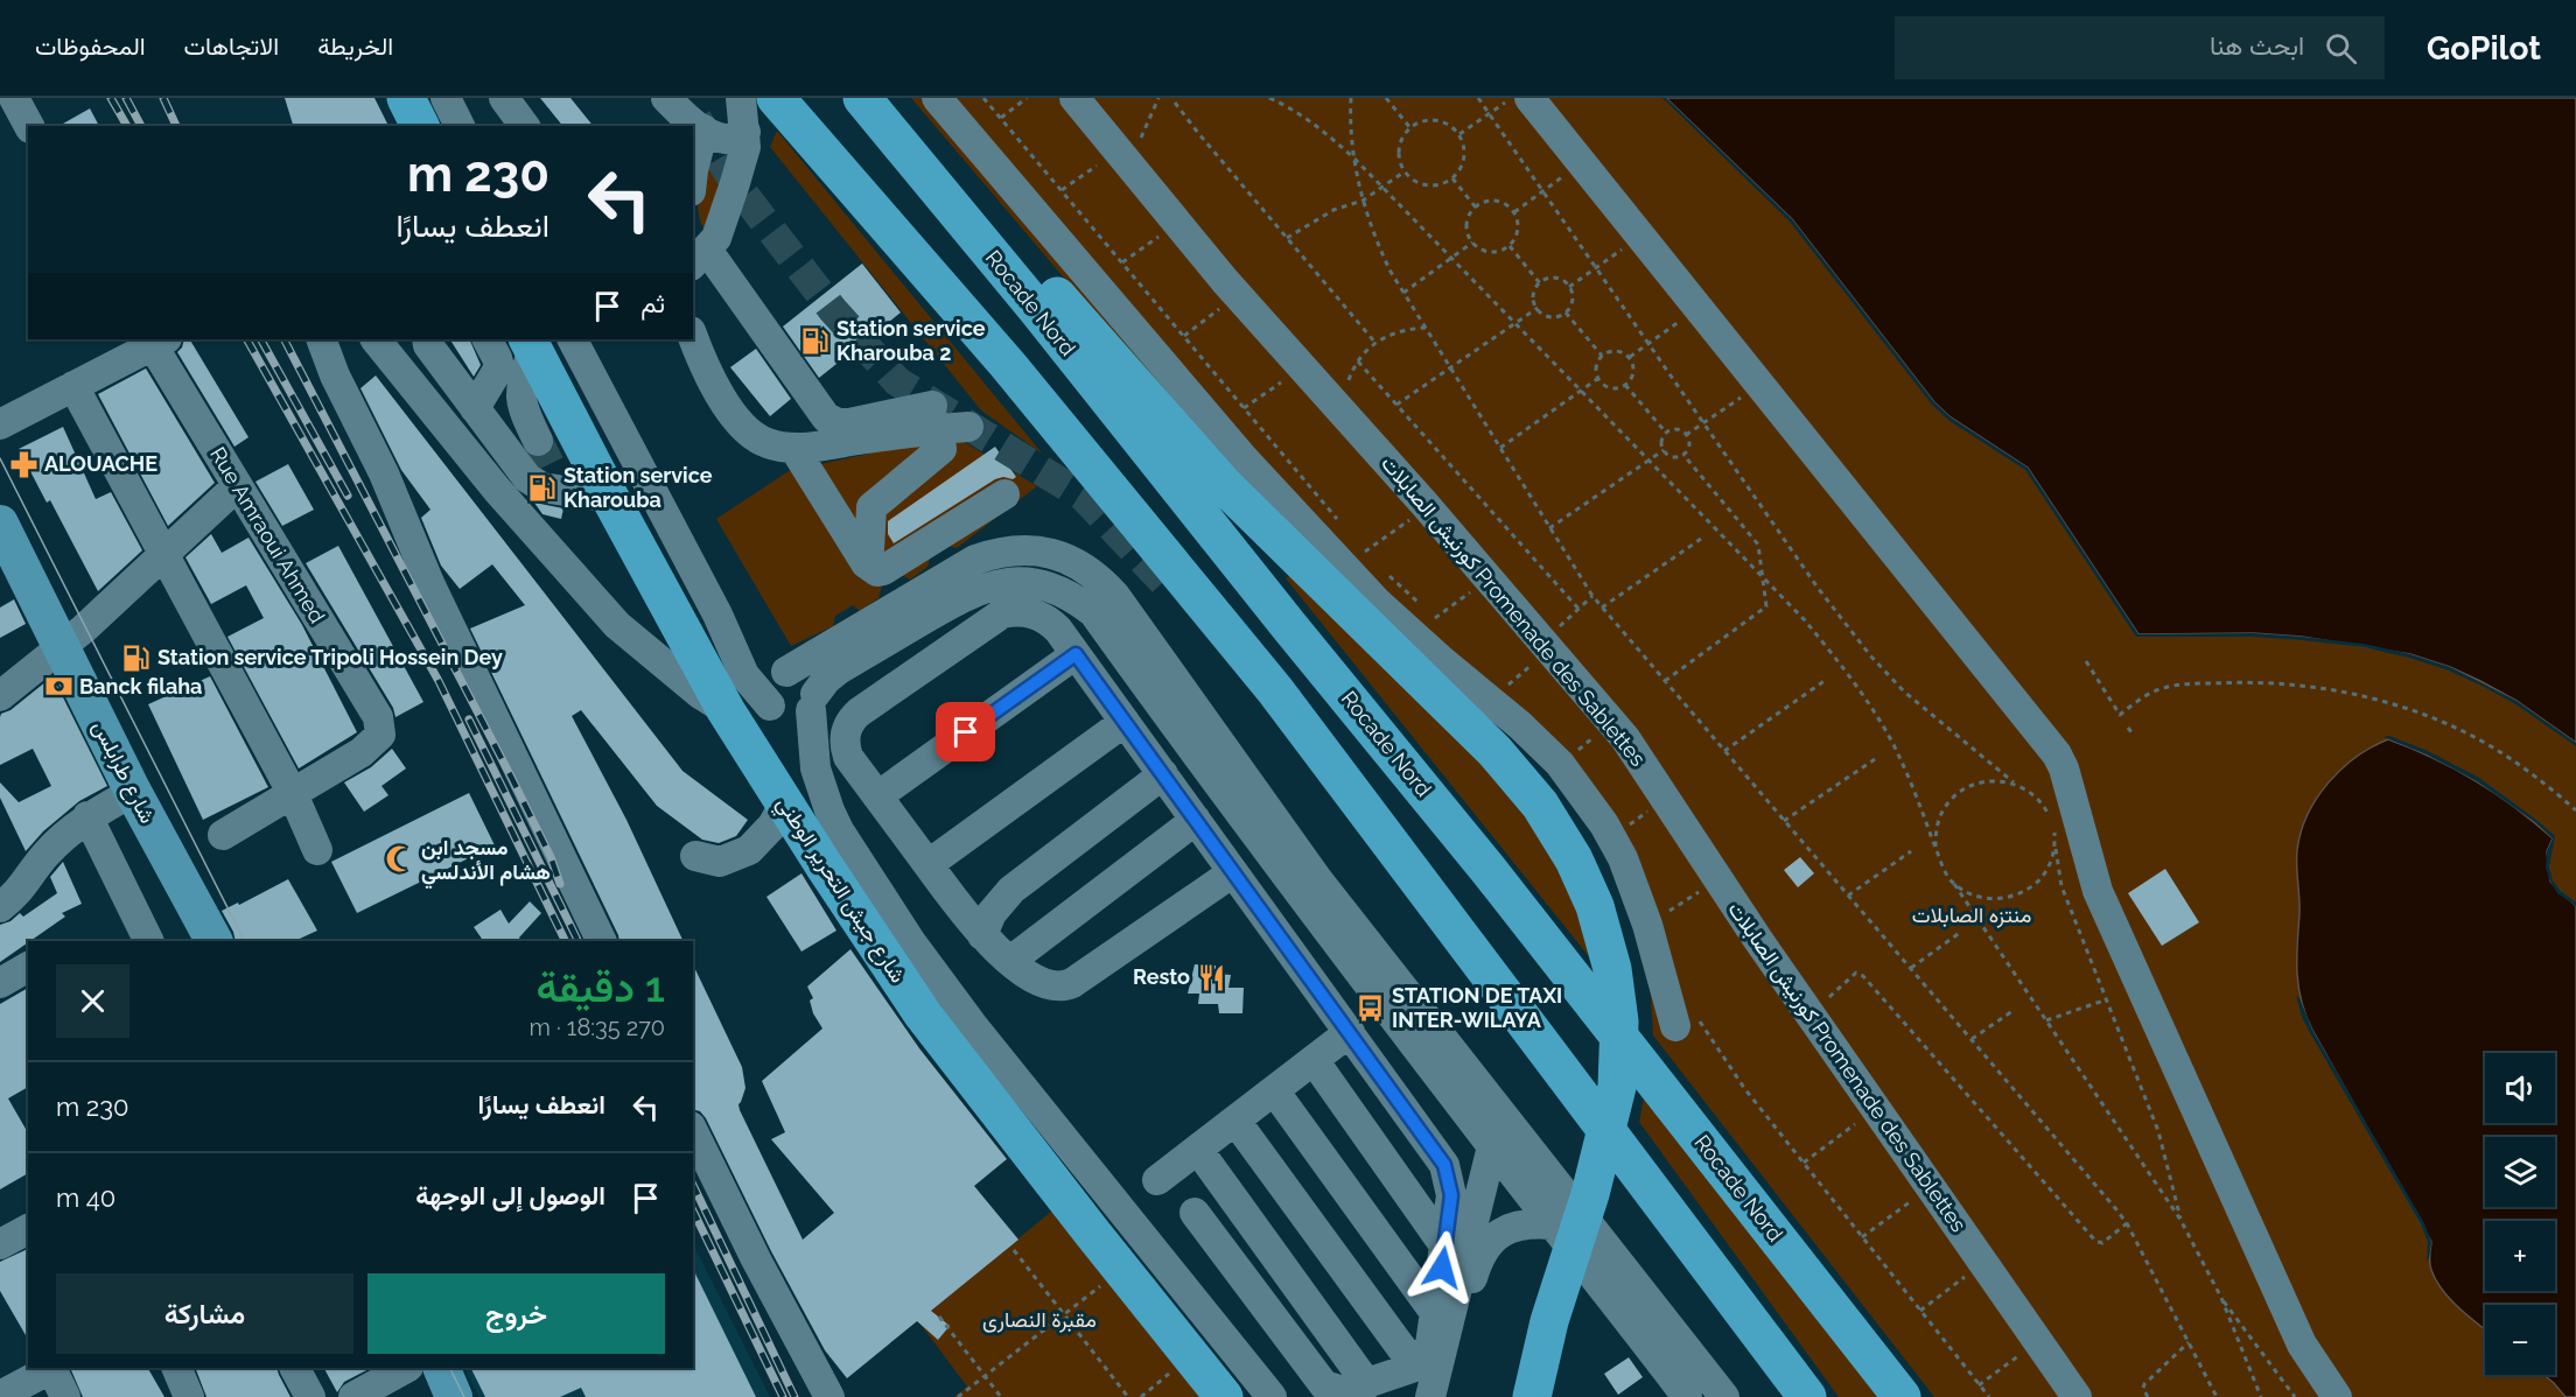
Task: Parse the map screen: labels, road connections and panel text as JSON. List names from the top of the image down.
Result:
{
  "streets": {
    "highway": ["Rocade Nord", "شارع جيش التحرير الوطني"],
    "main road": ["شارع طرابلس"],
    "street": ["Rue Amraoui Ahmed", "كورنيش الصابلات Promenade des Sablettes"]
  },
  "parks": ["منتزه الصابلات", "مقبرة النصارى"],
  "places": {
    "fuel station": ["Station service Kharouba 2", "Station service Kharouba", "Station service Tripoli Hossein Dey"],
    "pharmacy": ["ALOUACHE"],
    "bank": ["Banck filaha"],
    "mosque": ["مسجد ابن هشام الأندلسي"],
    "restaurant": ["Resto"],
    "bus stop": ["STATION DE TAXI INTER-WILAYA"]
  },
  "page": {
    "header": "GoPilot",
    "search": "ابحث هنا",
    "nav": ["الخريطة", "الاتجاهات", "المحفوظات"],
    "turn": ["230 m", "انعطف يسارًا"],
    "then": "ثم",
    "heading": ["1 دقيقة", "270 m · 18:35"],
    "map_buttons": ["+", "−"],
    "list": [
      {
        "name": "انعطف يسارًا",
        "value": "230 m"
      },
      {
        "name": "الوصول إلى الوجهة",
        "value": "40 m"
      }
    ],
    "buttons": ["خروج", "مشاركة"]
  }
}
